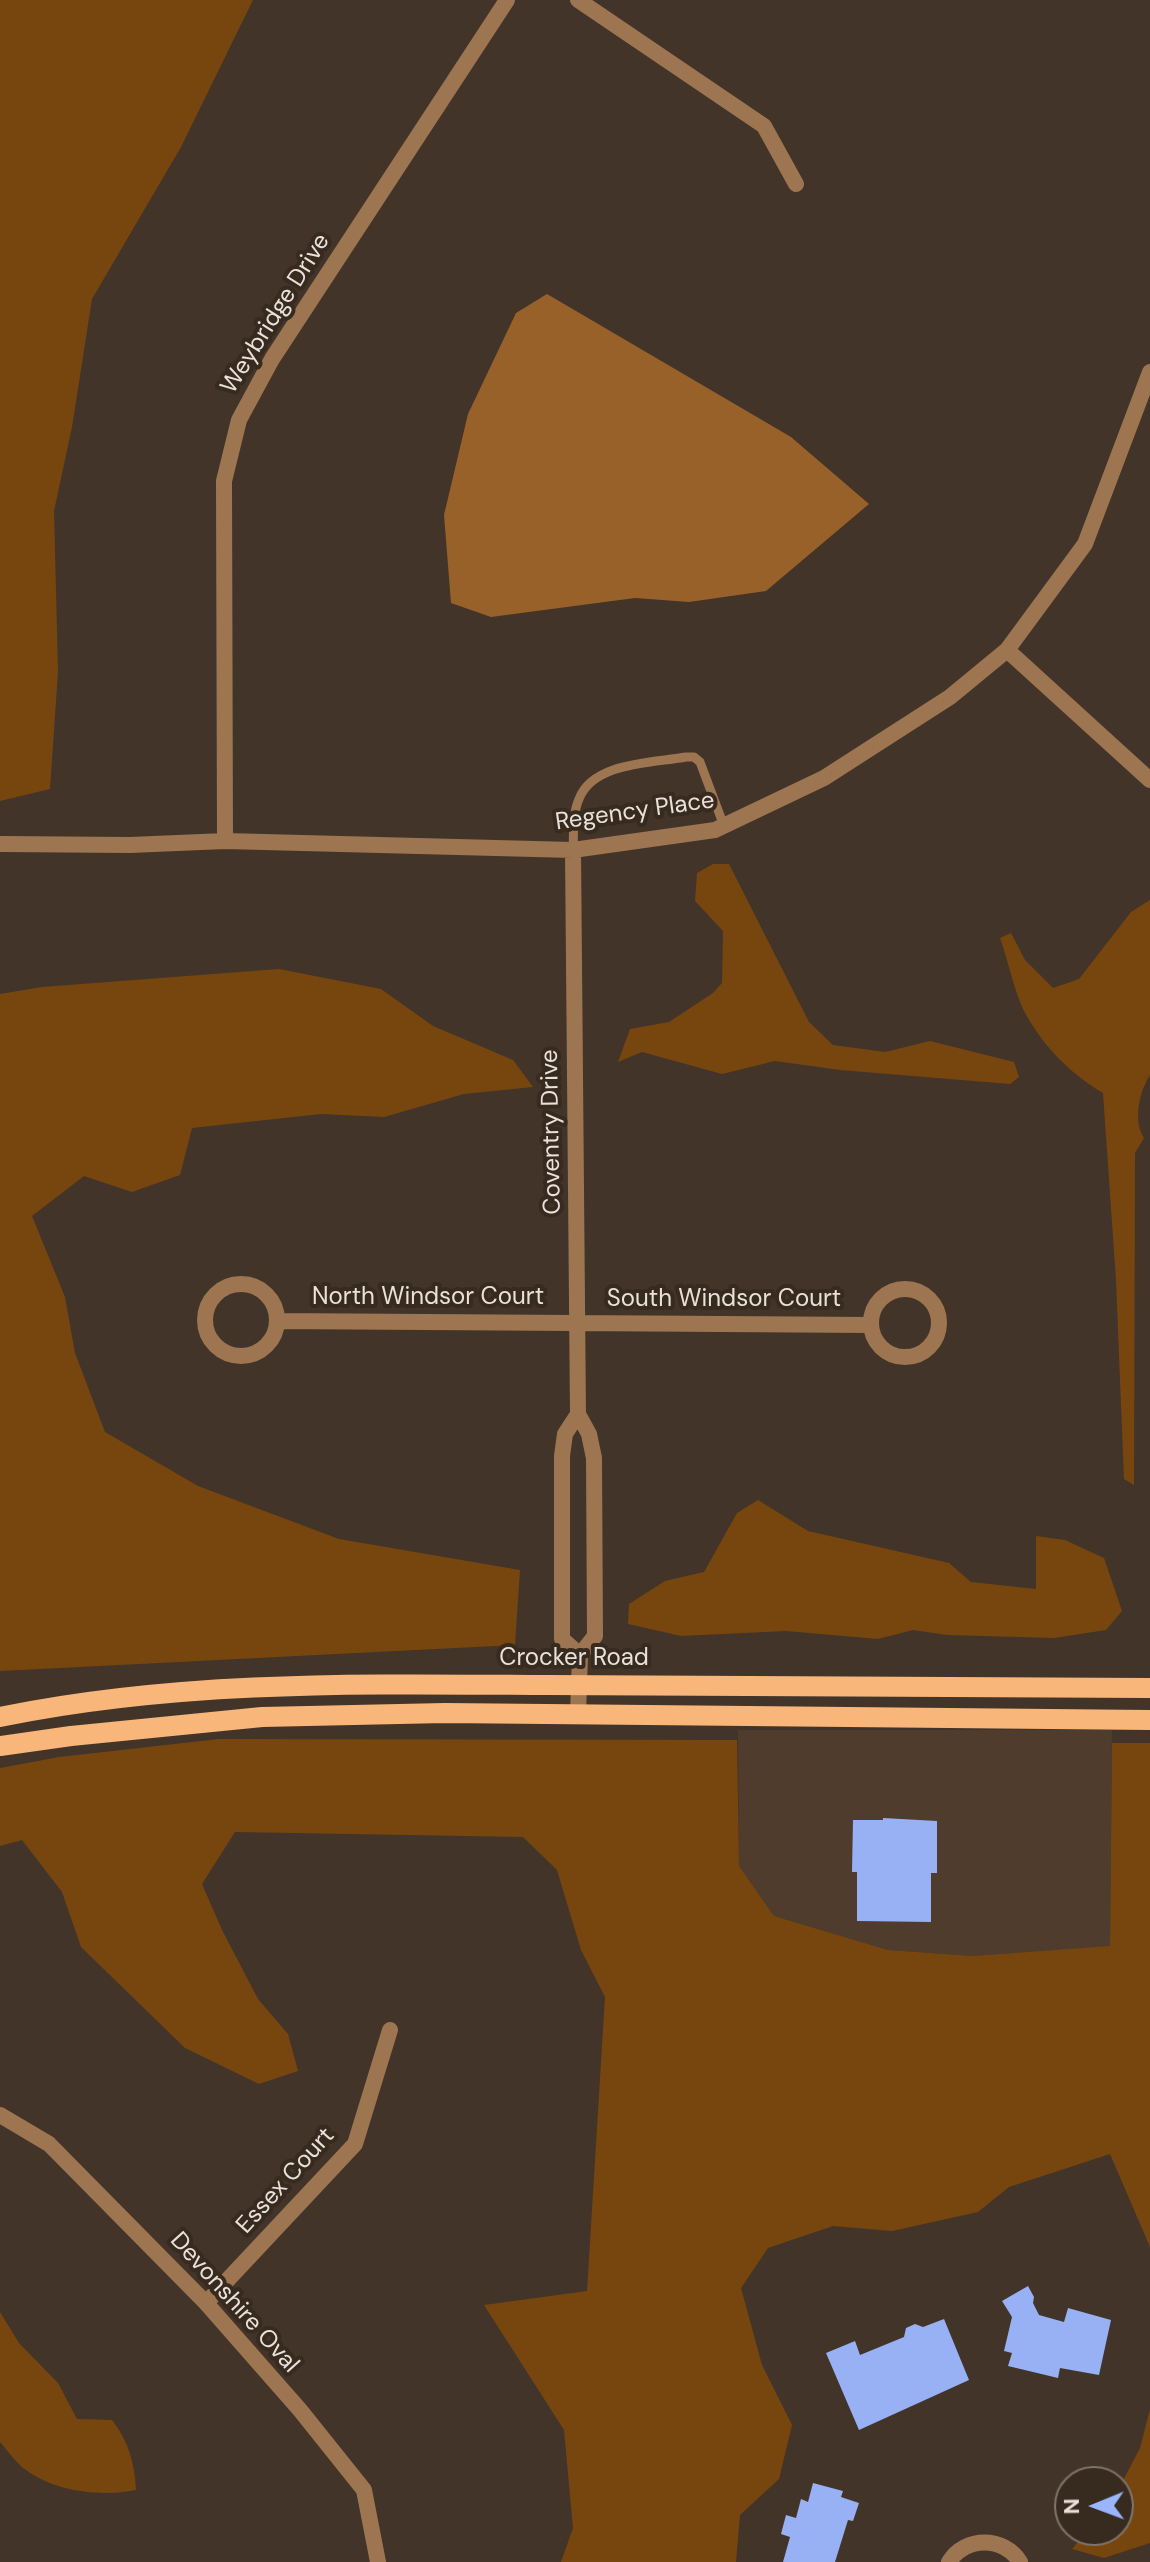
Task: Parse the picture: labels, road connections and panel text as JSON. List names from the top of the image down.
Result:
{
  "streets": {
    "main road": ["Crocker Road"],
    "street": [
      "Weybridge Drive",
      "Regency Place",
      "Coventry Drive",
      "North Windsor Court",
      "South Windsor Court",
      "Essex Court",
      "Devonshire Oval"
    ]
  },
  "crossings": [
    ["Weybridge Drive", "Regency Place"],
    ["Regency Place", "Coventry Drive"],
    ["Coventry Drive", "North Windsor Court"],
    ["Coventry Drive", "South Windsor Court"],
    ["Coventry Drive", "Crocker Road"],
    ["North Windsor Court", "South Windsor Court"],
    ["Essex Court", "Devonshire Oval"]
  ],
  "north": "left"
}
